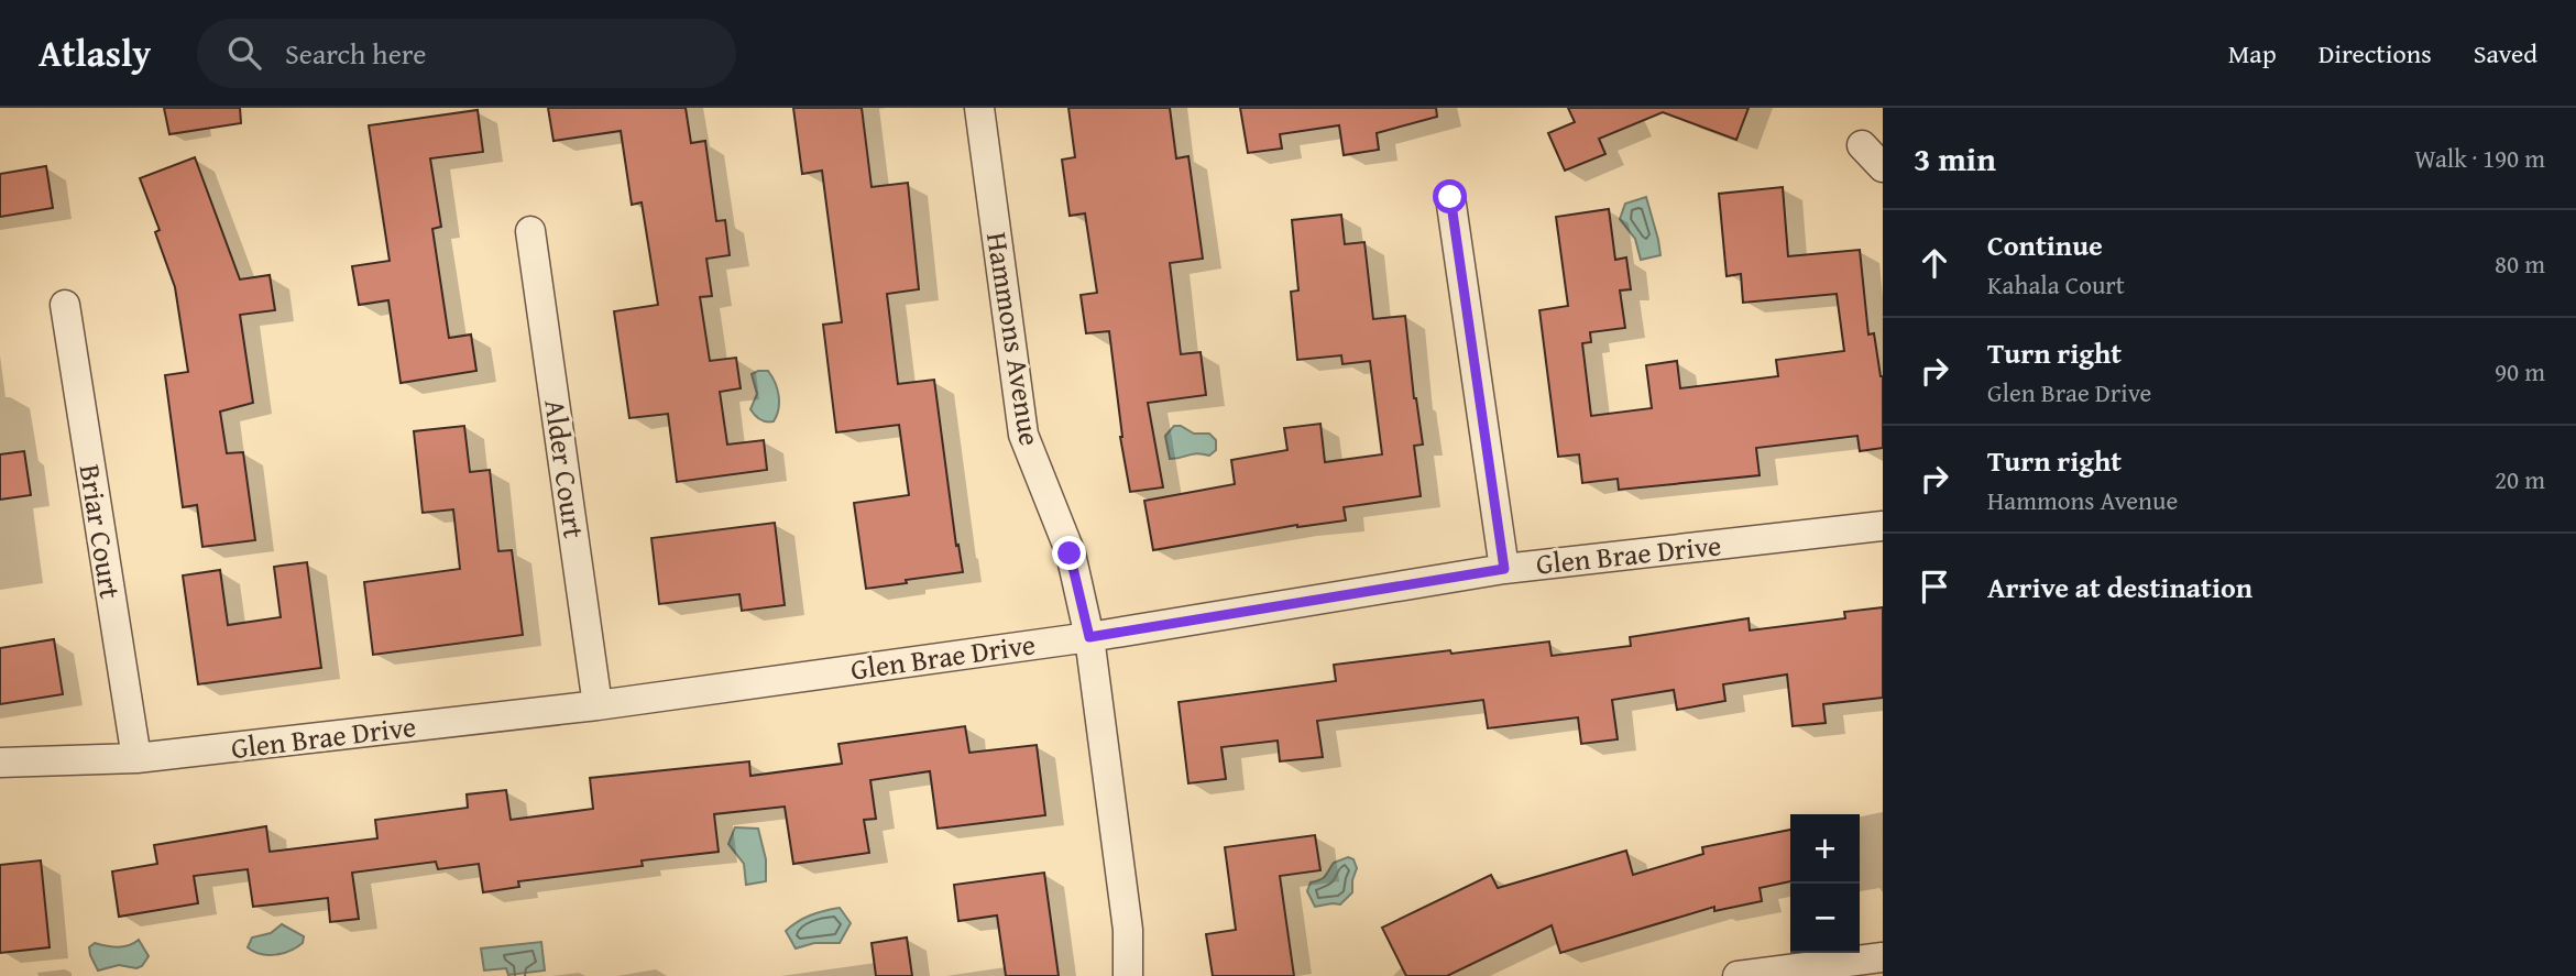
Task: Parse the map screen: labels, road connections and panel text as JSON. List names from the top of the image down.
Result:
{
  "streets": {
    "street": [
      "Hammons Avenue",
      "Alder Court",
      "Briar Court",
      "Glen Brae Drive"
    ]
  },
  "crossings": [
    ["Hammons Avenue", "Glen Brae Drive"],
    ["Alder Court", "Glen Brae Drive"],
    ["Briar Court", "Glen Brae Drive"]
  ],
  "page": {
    "header": "Atlasly",
    "search": "Search here",
    "nav": ["Map", "Directions", "Saved"],
    "heading": ["3 min", "Walk · 190 m"],
    "list": [
      ["Continue", "Kahala Court", "80 m"],
      ["Turn right", "Glen Brae Drive", "90 m"],
      ["Turn right", "Hammons Avenue", "20 m"],
      "Arrive at destination"
    ],
    "map_buttons": ["+", "−"]
  }
}
